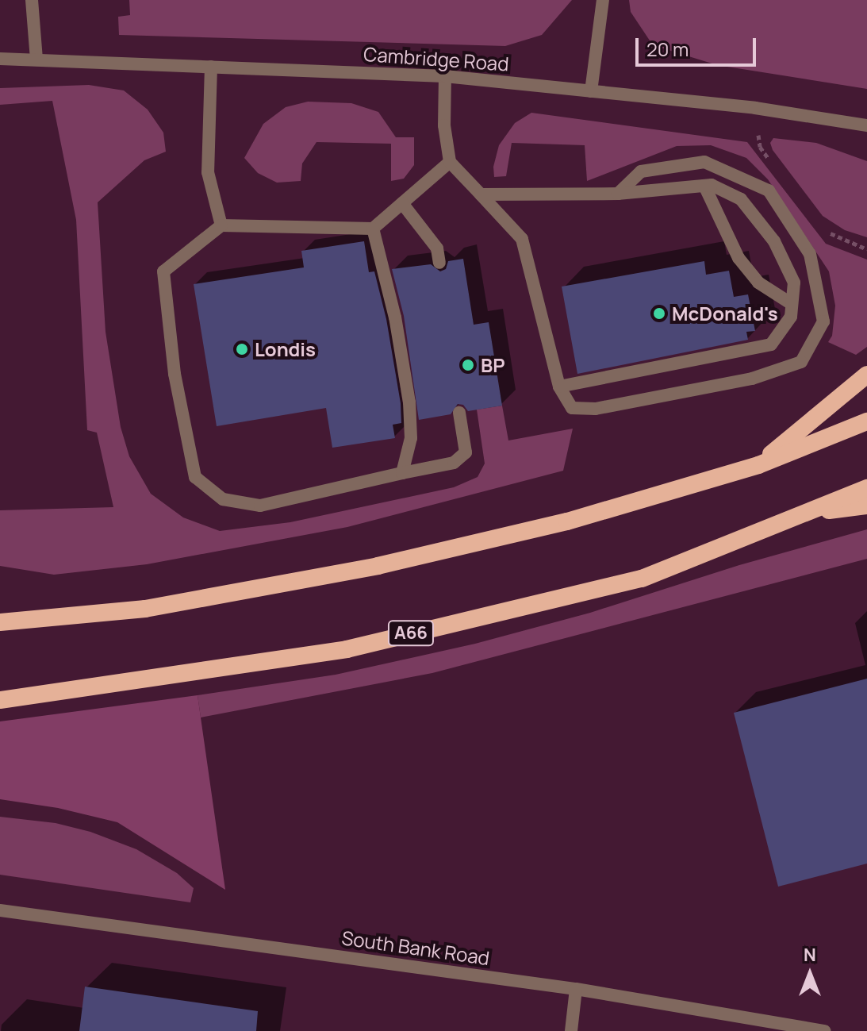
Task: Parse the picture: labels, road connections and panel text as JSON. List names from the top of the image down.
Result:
{
  "streets": {
    "highway": ["A66"],
    "street": ["Cambridge Road", "South Bank Road"]
  },
  "places": ["McDonald's", "Londis", "BP"],
  "scale_bar": "20 m",
  "north": "top"
}
